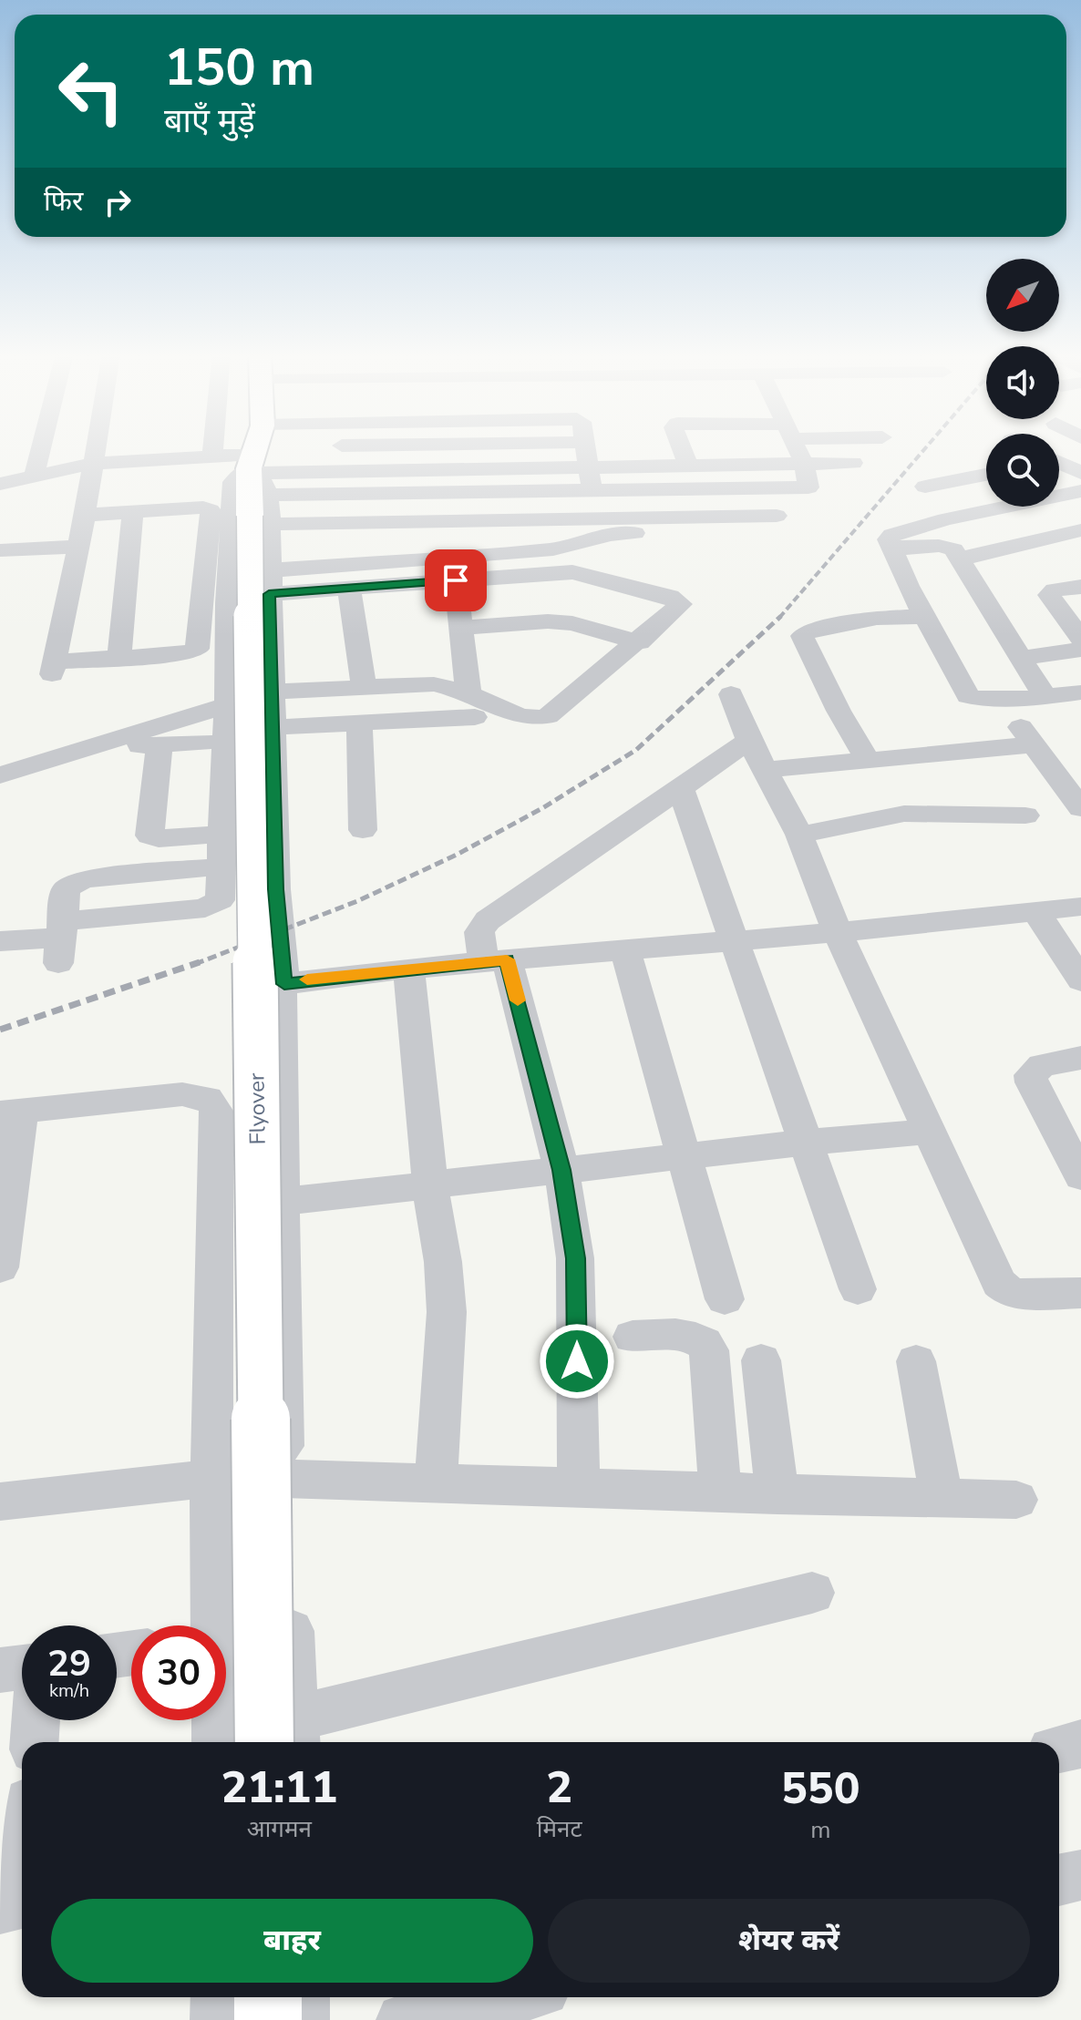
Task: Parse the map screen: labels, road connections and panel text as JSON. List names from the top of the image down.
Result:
{
  "streets": {
    "main road": ["Flyover"]
  },
  "north": "bottom left",
  "page": {
    "turn": ["150 m", "बाएँ मुड़ें"],
    "then": "फिर",
    "speed": "29 km/h",
    "limit": "30",
    "eta": [
      "21:11",
      "आगमन",
      "2",
      "मिनट",
      "550",
      "m"
    ],
    "buttons": ["बाहर", "शेयर करें"]
  }
}
